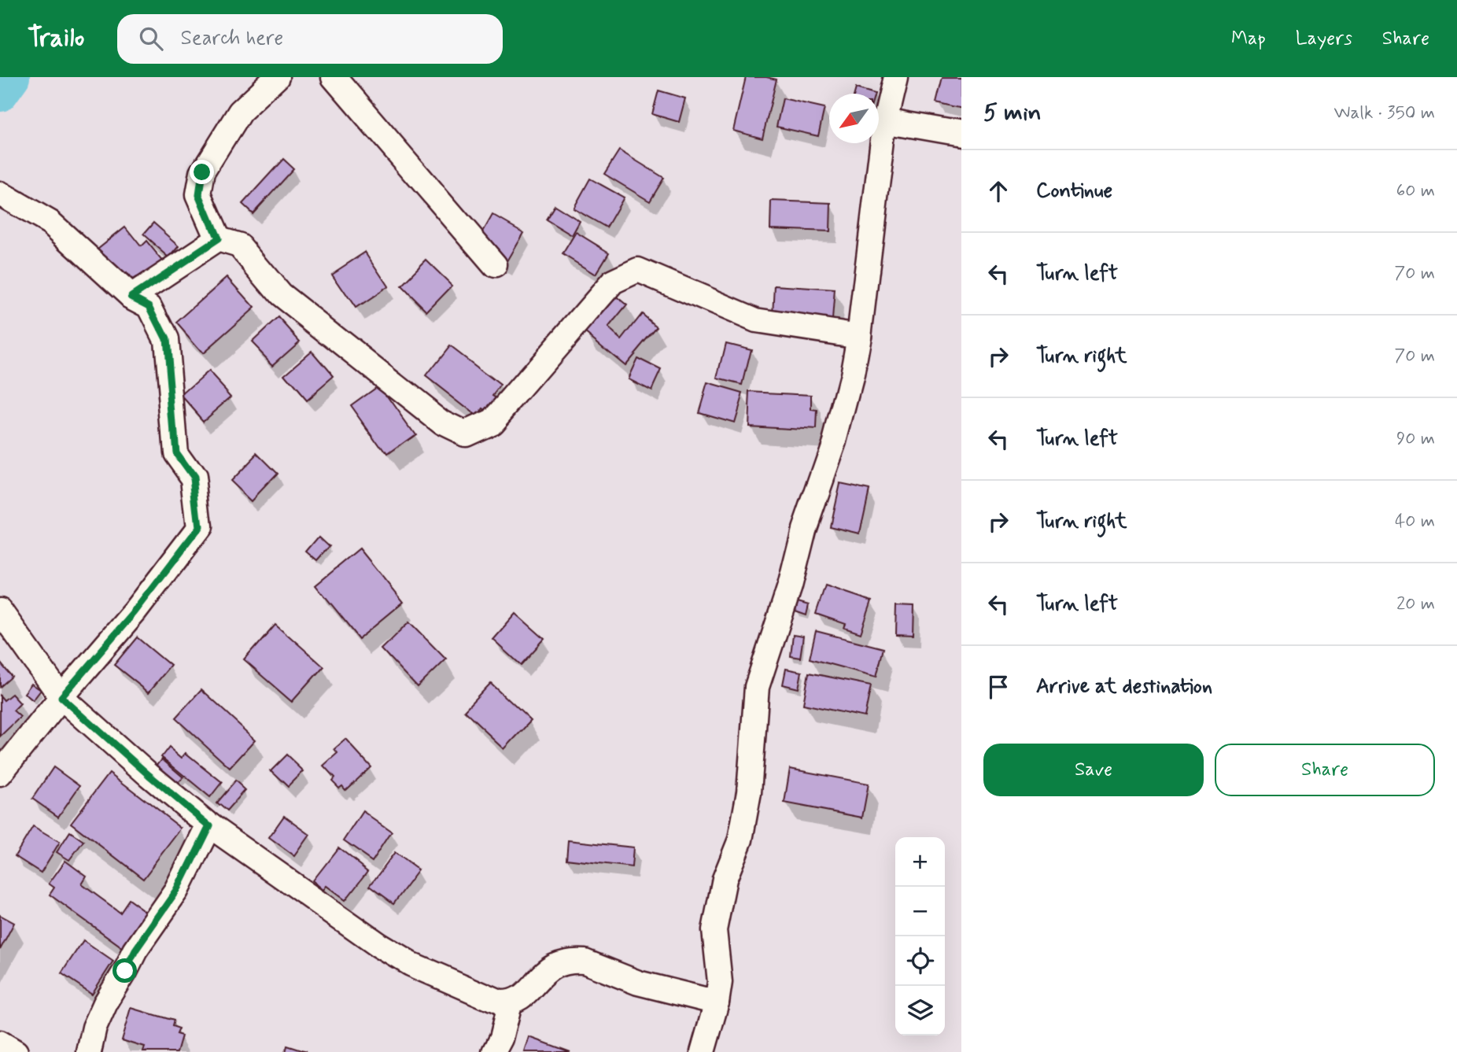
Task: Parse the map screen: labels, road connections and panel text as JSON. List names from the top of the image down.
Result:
{
  "north": "bottom left",
  "page": {
    "header": "Trailo",
    "search": "Search here",
    "nav": ["Map", "Layers", "Share"],
    "heading": ["5 min", "Walk · 350 m"],
    "list": [
      ["Continue", "60 m"],
      ["Turn left", "70 m"],
      ["Turn right", "70 m"],
      ["Turn left", "90 m"],
      ["Turn right", "40 m"],
      ["Turn left", "20 m"],
      "Arrive at destination"
    ],
    "buttons": ["Save", "Share"],
    "map_buttons": ["+", "−"]
  }
}
